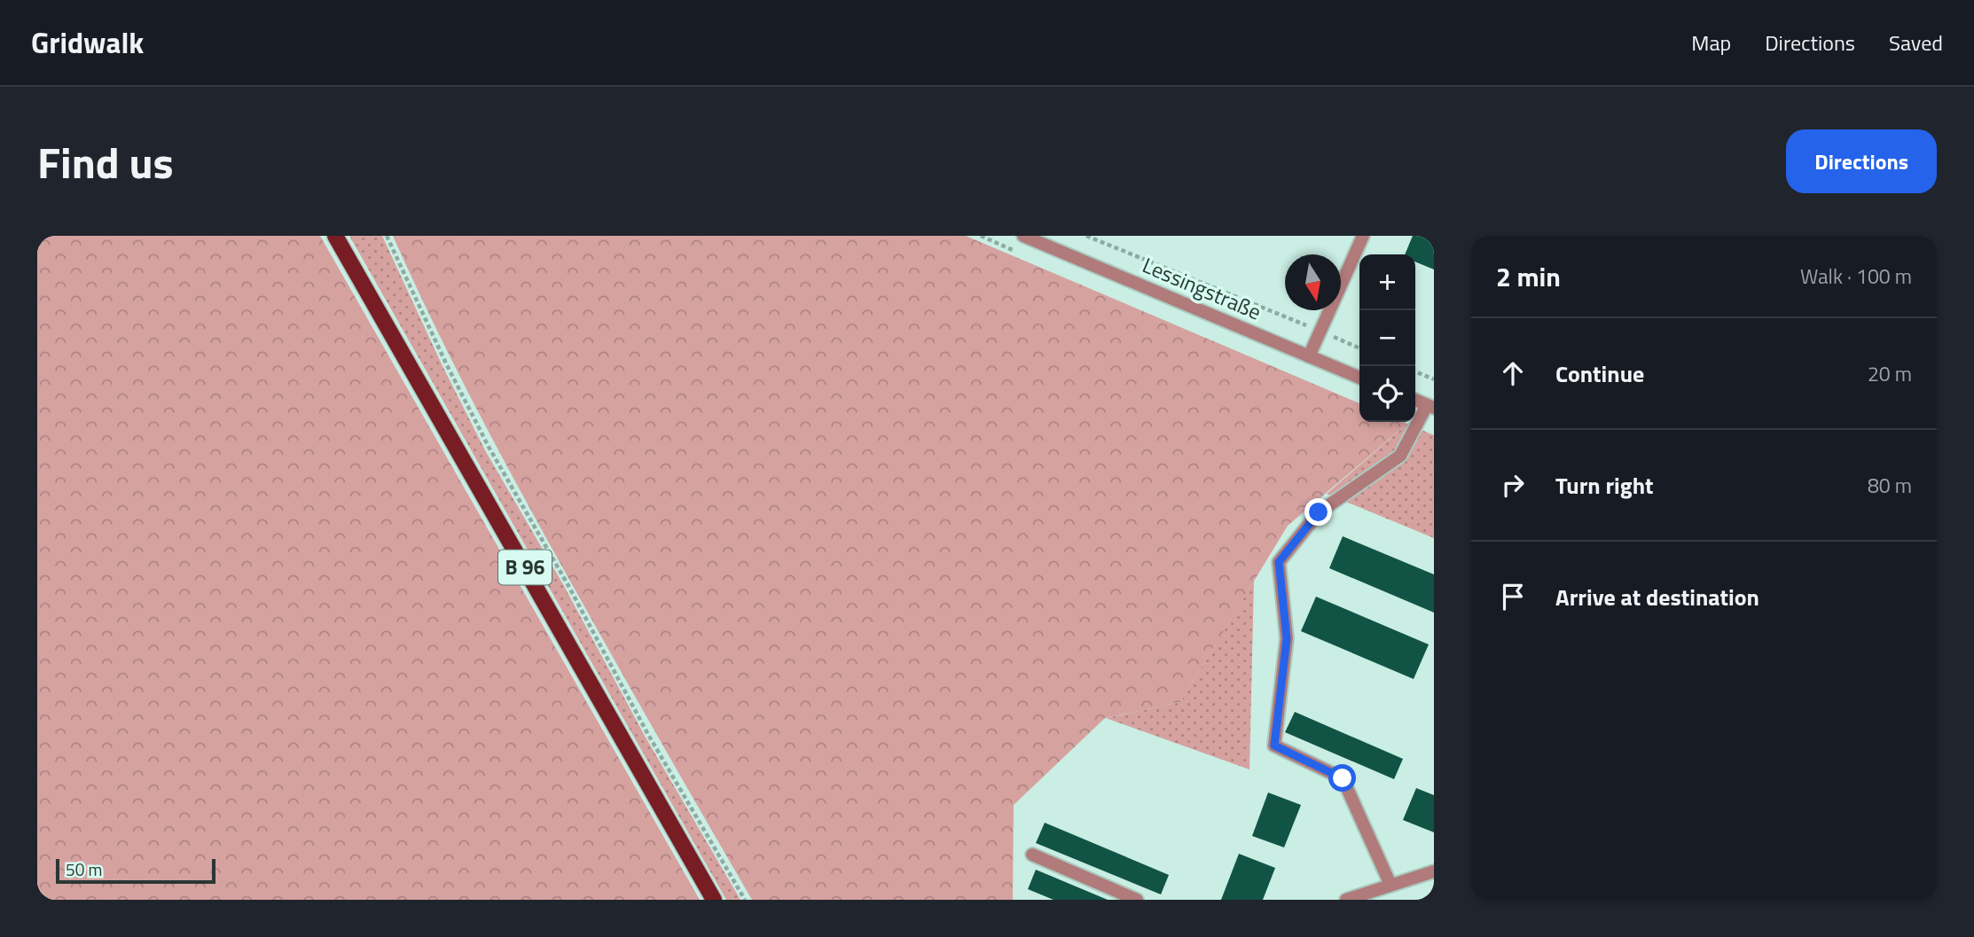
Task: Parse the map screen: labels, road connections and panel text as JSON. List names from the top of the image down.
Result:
{
  "streets": {
    "main road": ["B 96"],
    "street": ["Lessingstraße"]
  },
  "scale_bar": "50 m",
  "north": "bottom",
  "page": {
    "header": "Gridwalk",
    "nav": ["Map", "Directions", "Saved"],
    "title": "Find us",
    "buttons": "Directions",
    "heading": ["2 min", "Walk · 100 m"],
    "map_buttons": ["+", "−"],
    "list": [
      ["Continue", "20 m"],
      ["Turn right", "80 m"],
      "Arrive at destination"
    ],
    "scale": "50 m"
  }
}
